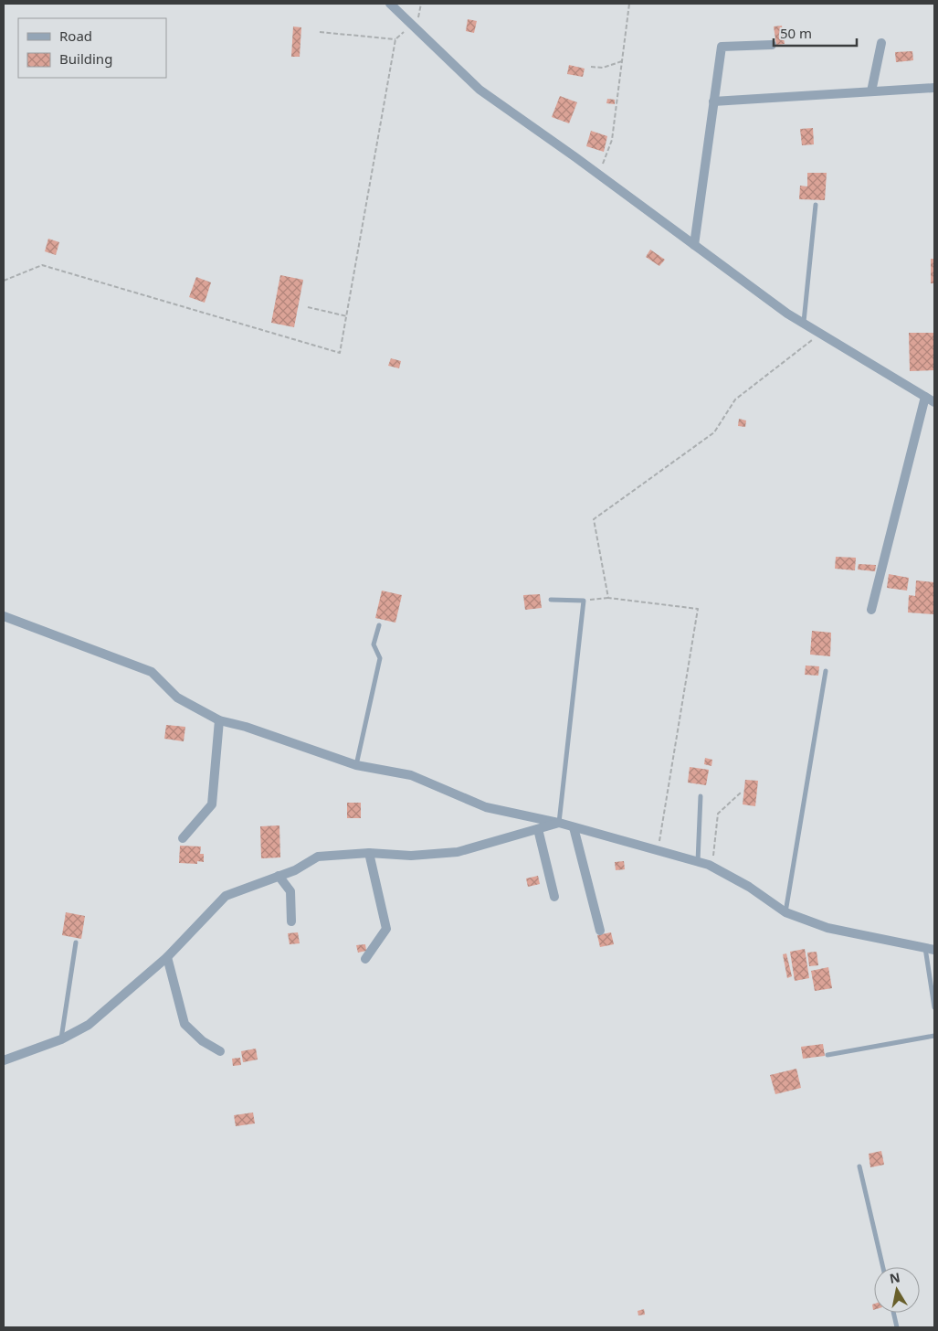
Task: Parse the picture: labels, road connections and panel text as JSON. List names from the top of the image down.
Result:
{
  "legend": ["Road", "Building"],
  "scale_bar": "50 m",
  "north": "top"
}
